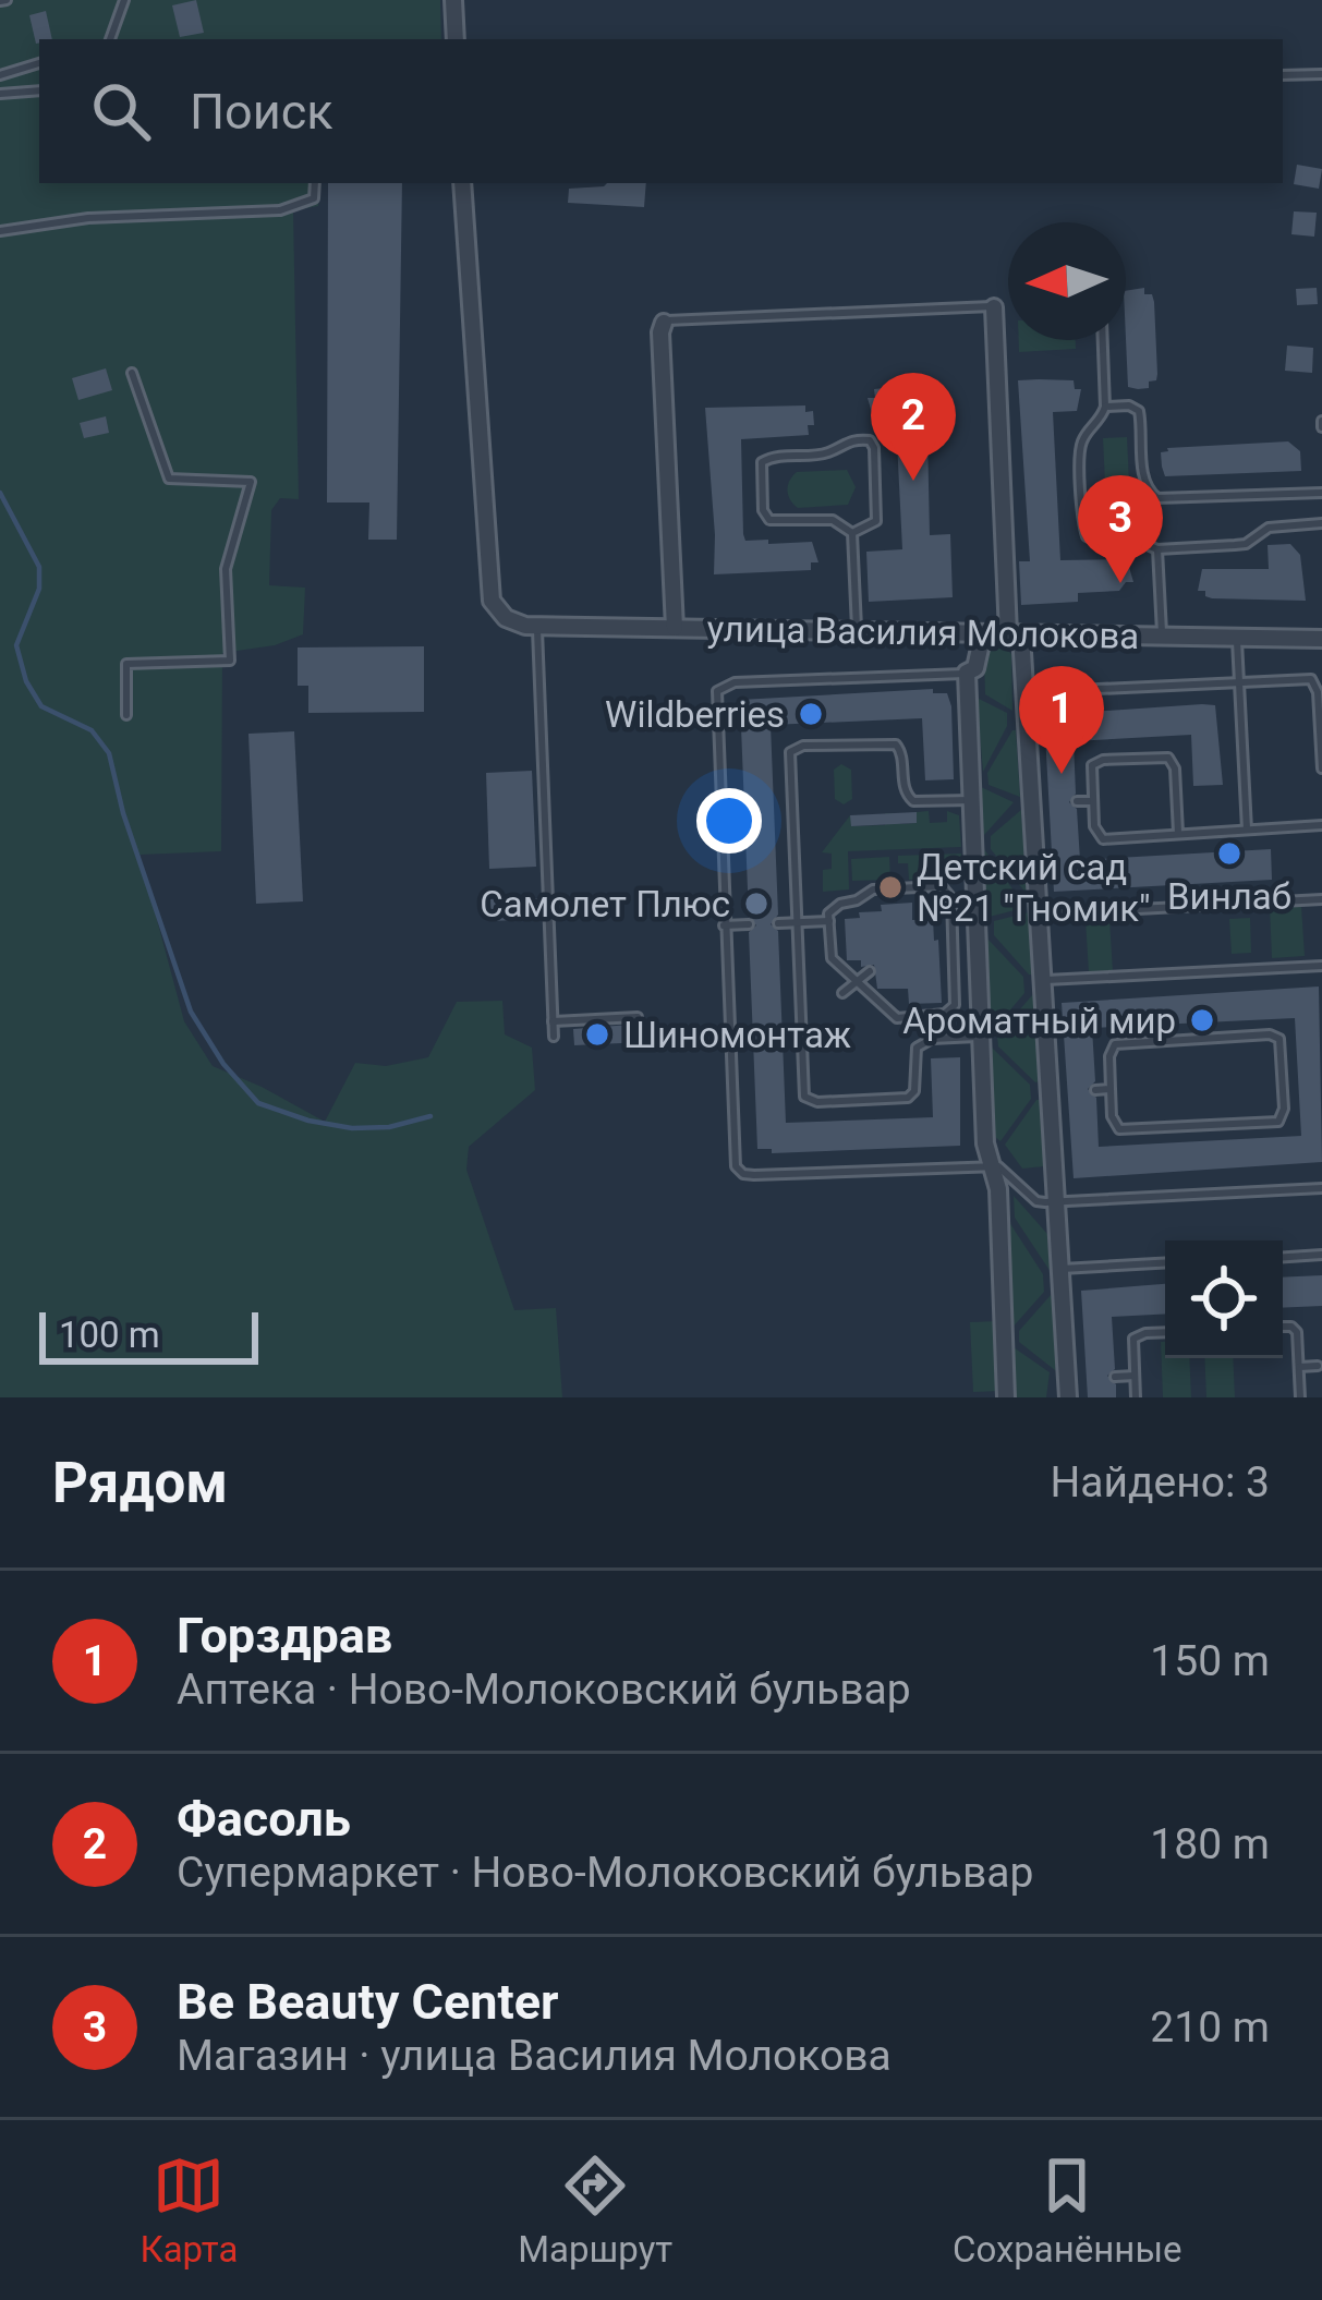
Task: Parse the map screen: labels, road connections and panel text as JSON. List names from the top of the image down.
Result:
{
  "streets": {
    "street": ["улица Василия Молокова"]
  },
  "places": [
    "Wildberries",
    "Винлаб",
    "Детский сад №21 \"Гномик\"",
    "Самолет Плюс",
    "Ароматный мир",
    "Шиномонтаж"
  ],
  "scale_bar": "100 m",
  "north": "left",
  "page": {
    "search": "Поиск",
    "pins": ["2", "3", "1"],
    "scale": "100 m",
    "heading": ["Рядом", "Найдено: 3"],
    "list": [
      {
        "mark": "1",
        "name": "Горздрав",
        "note": "Аптека · Ново-Молоковский бульвар",
        "value": "150 m"
      },
      {
        "mark": "2",
        "name": "Фасоль",
        "note": "Супермаркет · Ново-Молоковский бульвар",
        "value": "180 m"
      },
      {
        "mark": "3",
        "name": "Be Beauty Center",
        "note": "Магазин · улица Василия Молокова",
        "value": "210 m"
      }
    ],
    "nav": ["Карта", "Маршрут", "Сохранённые"]
  }
}
